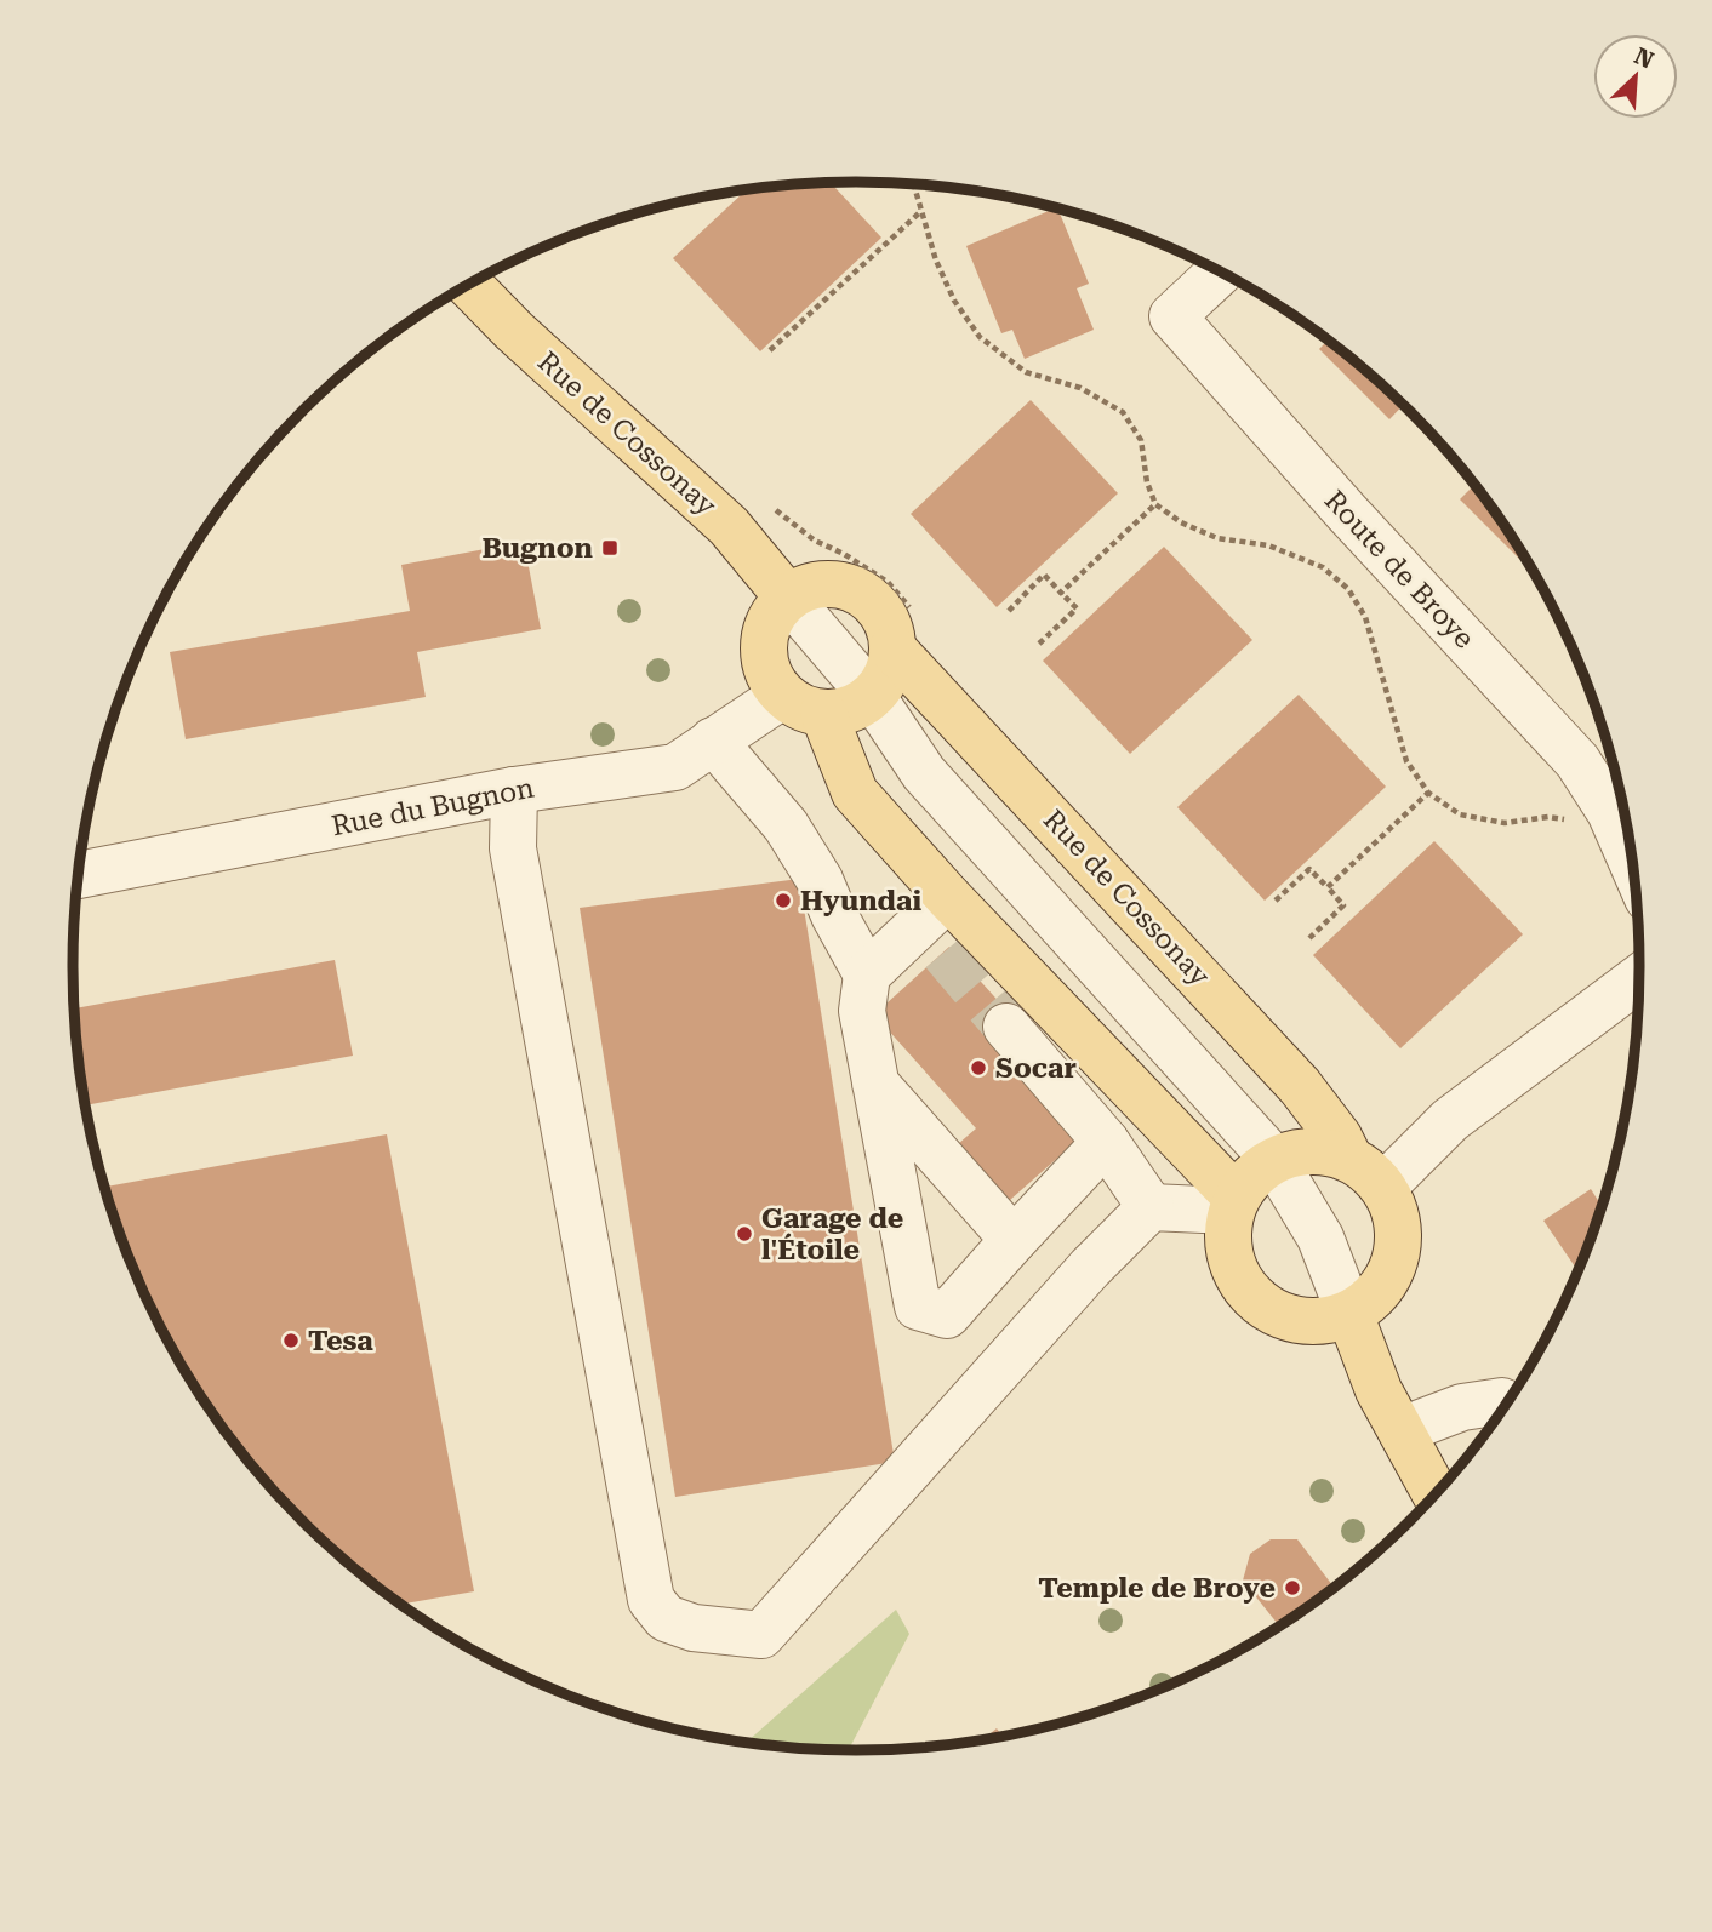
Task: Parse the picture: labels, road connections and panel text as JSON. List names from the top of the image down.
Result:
{
  "streets": {
    "main road": ["Rue de Cossonay"],
    "street": ["Route de Broye", "Rue du Bugnon"]
  },
  "places": {
    "transit": ["Bugnon"],
    "other": [
      "Hyundai",
      "Socar",
      "Garage de l'Étoile",
      "Tesa",
      "Temple de Broye"
    ]
  },
  "north": "top right"
}
